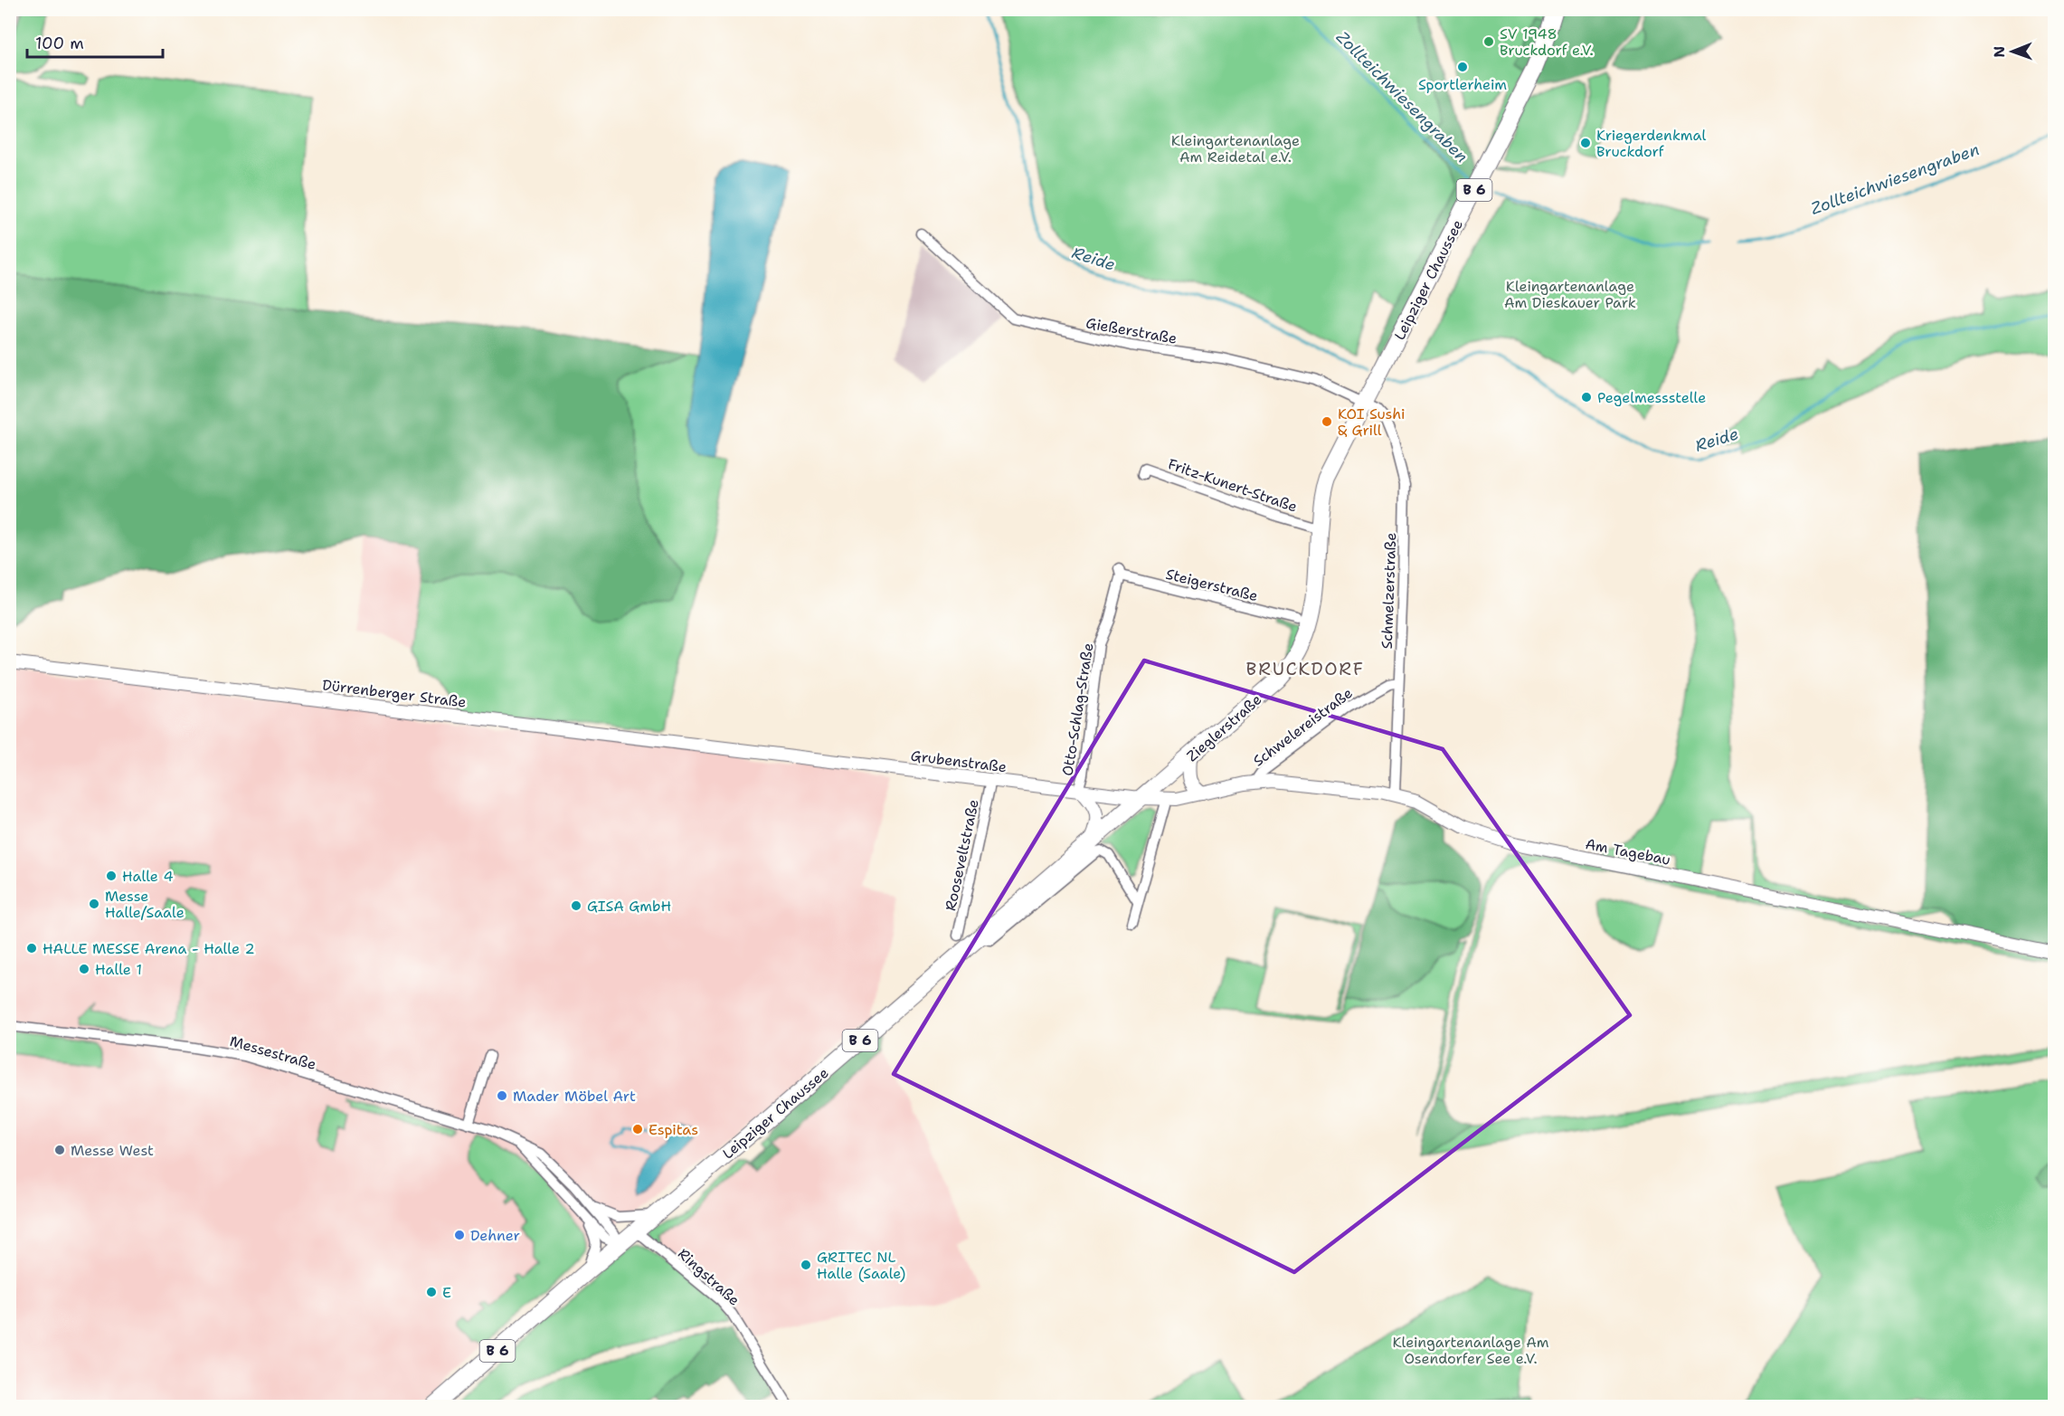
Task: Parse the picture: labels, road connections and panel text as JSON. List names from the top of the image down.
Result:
{
  "streets": {
    "main road": ["B 6", "Leipziger Chaussee", "Zieglerstraße"],
    "street": [
      "Gießerstraße",
      "Fritz-Kunert-Straße",
      "Steigerstraße",
      "Schmelzerstraße",
      "Dürrenberger Straße",
      "Otto-Schlag-Straße",
      "Schwelereistraße",
      "Grubenstraße",
      "Am Tagebau",
      "Rooseveltstraße",
      "Messestraße",
      "Ringstraße"
    ]
  },
  "crossings": [
    ["B 6", "Leipziger Chaussee"],
    ["B 6", "Messestraße"],
    ["Leipziger Chaussee", "Zieglerstraße"],
    ["Leipziger Chaussee", "Messestraße"],
    ["Leipziger Chaussee", "Ringstraße"],
    ["Gießerstraße", "Schmelzerstraße"],
    ["Gießerstraße", "Zieglerstraße"],
    ["Fritz-Kunert-Straße", "Zieglerstraße"],
    ["Steigerstraße", "Otto-Schlag-Straße"],
    ["Schmelzerstraße", "Schwelereistraße"],
    ["Schmelzerstraße", "Zieglerstraße"],
    ["Schmelzerstraße", "Am Tagebau"],
    ["Dürrenberger Straße", "Grubenstraße"],
    ["Otto-Schlag-Straße", "Grubenstraße"],
    ["Schwelereistraße", "Am Tagebau"],
    ["Zieglerstraße", "Grubenstraße"],
    ["Zieglerstraße", "Am Tagebau"],
    ["Grubenstraße", "Am Tagebau"],
    ["Grubenstraße", "Rooseveltstraße"]
  ],
  "districts": ["BRUCKDORF"],
  "water": ["Zollteichwiesengraben", "Reide"],
  "parks": ["Kleingartenanlage Am Reidetal e.V.", "Kleingartenanlage Am Dieskauer Park", "Kleingartenanlage Am Osendorfer See e.V."],
  "places": [
    "SV 1948 Bruckdorf e.V.",
    "Sportlerheim",
    "Kriegerdenkmal Bruckdorf",
    "Pegelmessstelle",
    "KOI Sushi & Grill",
    "Halle 4",
    "Messe Halle/Saale",
    "GISA GmbH",
    "HALLE MESSE Arena - Halle 2",
    "Halle 1",
    "Mader Möbel Art",
    "Espitas",
    "Messe West",
    "Dehner",
    "GRITEC NL Halle (Saale)",
    "E"
  ],
  "scale_bar": "100 m",
  "north": "left"
}
